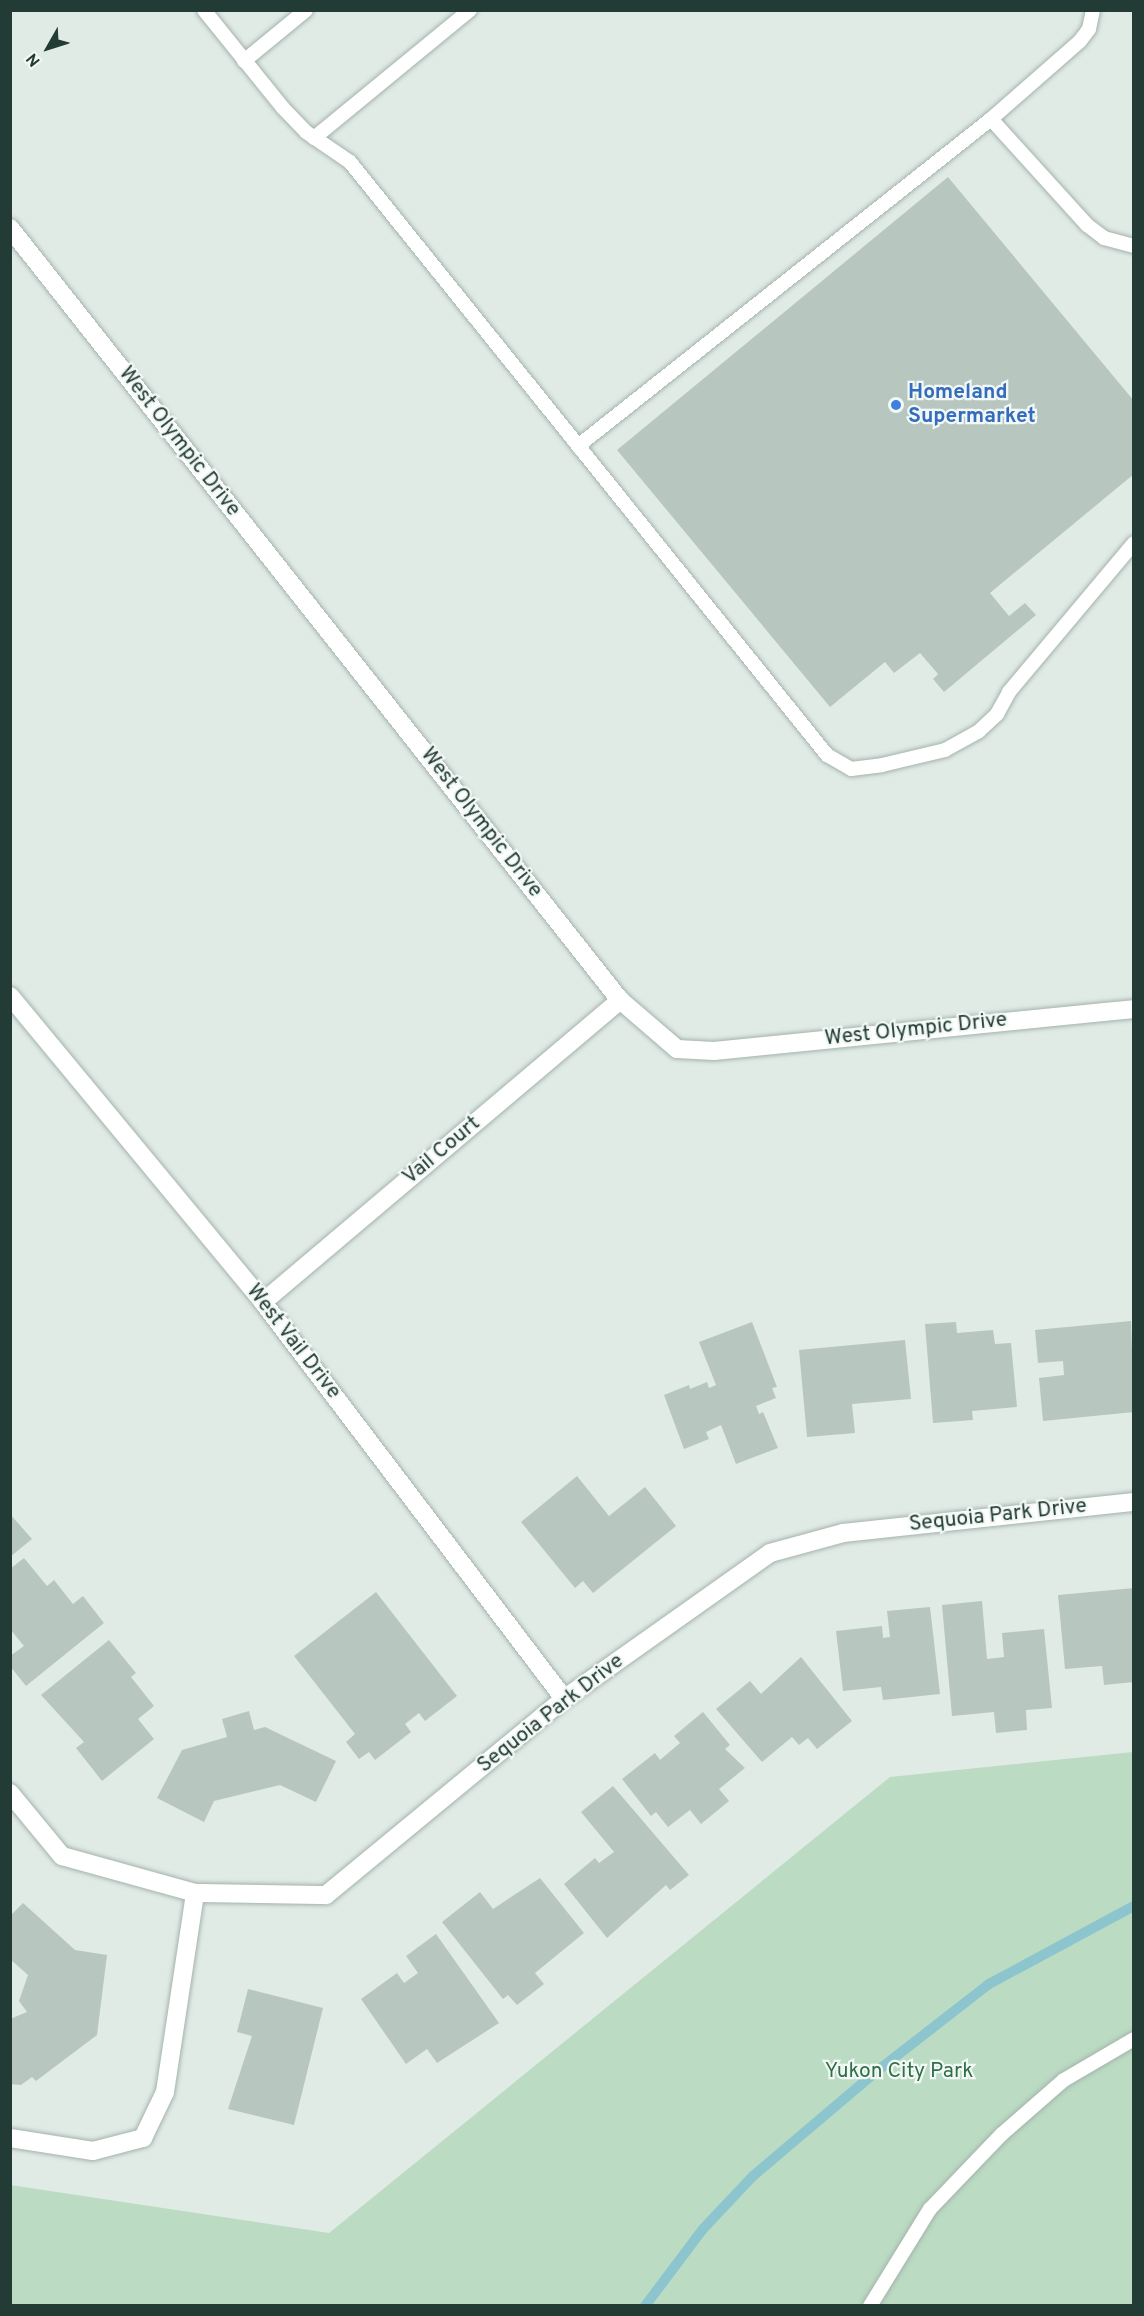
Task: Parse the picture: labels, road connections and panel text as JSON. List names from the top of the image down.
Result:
{
  "streets": {
    "street": [
      "West Olympic Drive",
      "Vail Court",
      "West Vail Drive",
      "Sequoia Park Drive"
    ]
  },
  "crossings": [
    ["West Olympic Drive", "Vail Court"],
    ["Vail Court", "West Vail Drive"],
    ["West Vail Drive", "Sequoia Park Drive"]
  ],
  "parks": ["Yukon City Park"],
  "places": ["Homeland Supermarket"],
  "north": "bottom left"
}
